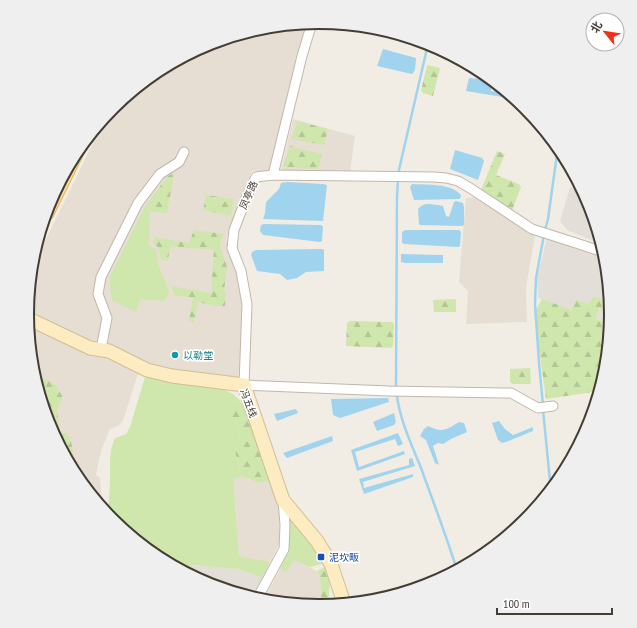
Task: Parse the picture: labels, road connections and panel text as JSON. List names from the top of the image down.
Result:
{
  "streets": {
    "street": ["凤亭路", "冯五线"]
  },
  "crossings": [
    ["凤亭路", "冯五线"]
  ],
  "places": {
    "other": ["以勒堂"],
    "transit": ["泥坎畈"]
  },
  "scale_bar": "100 m",
  "north": "top left"
}
